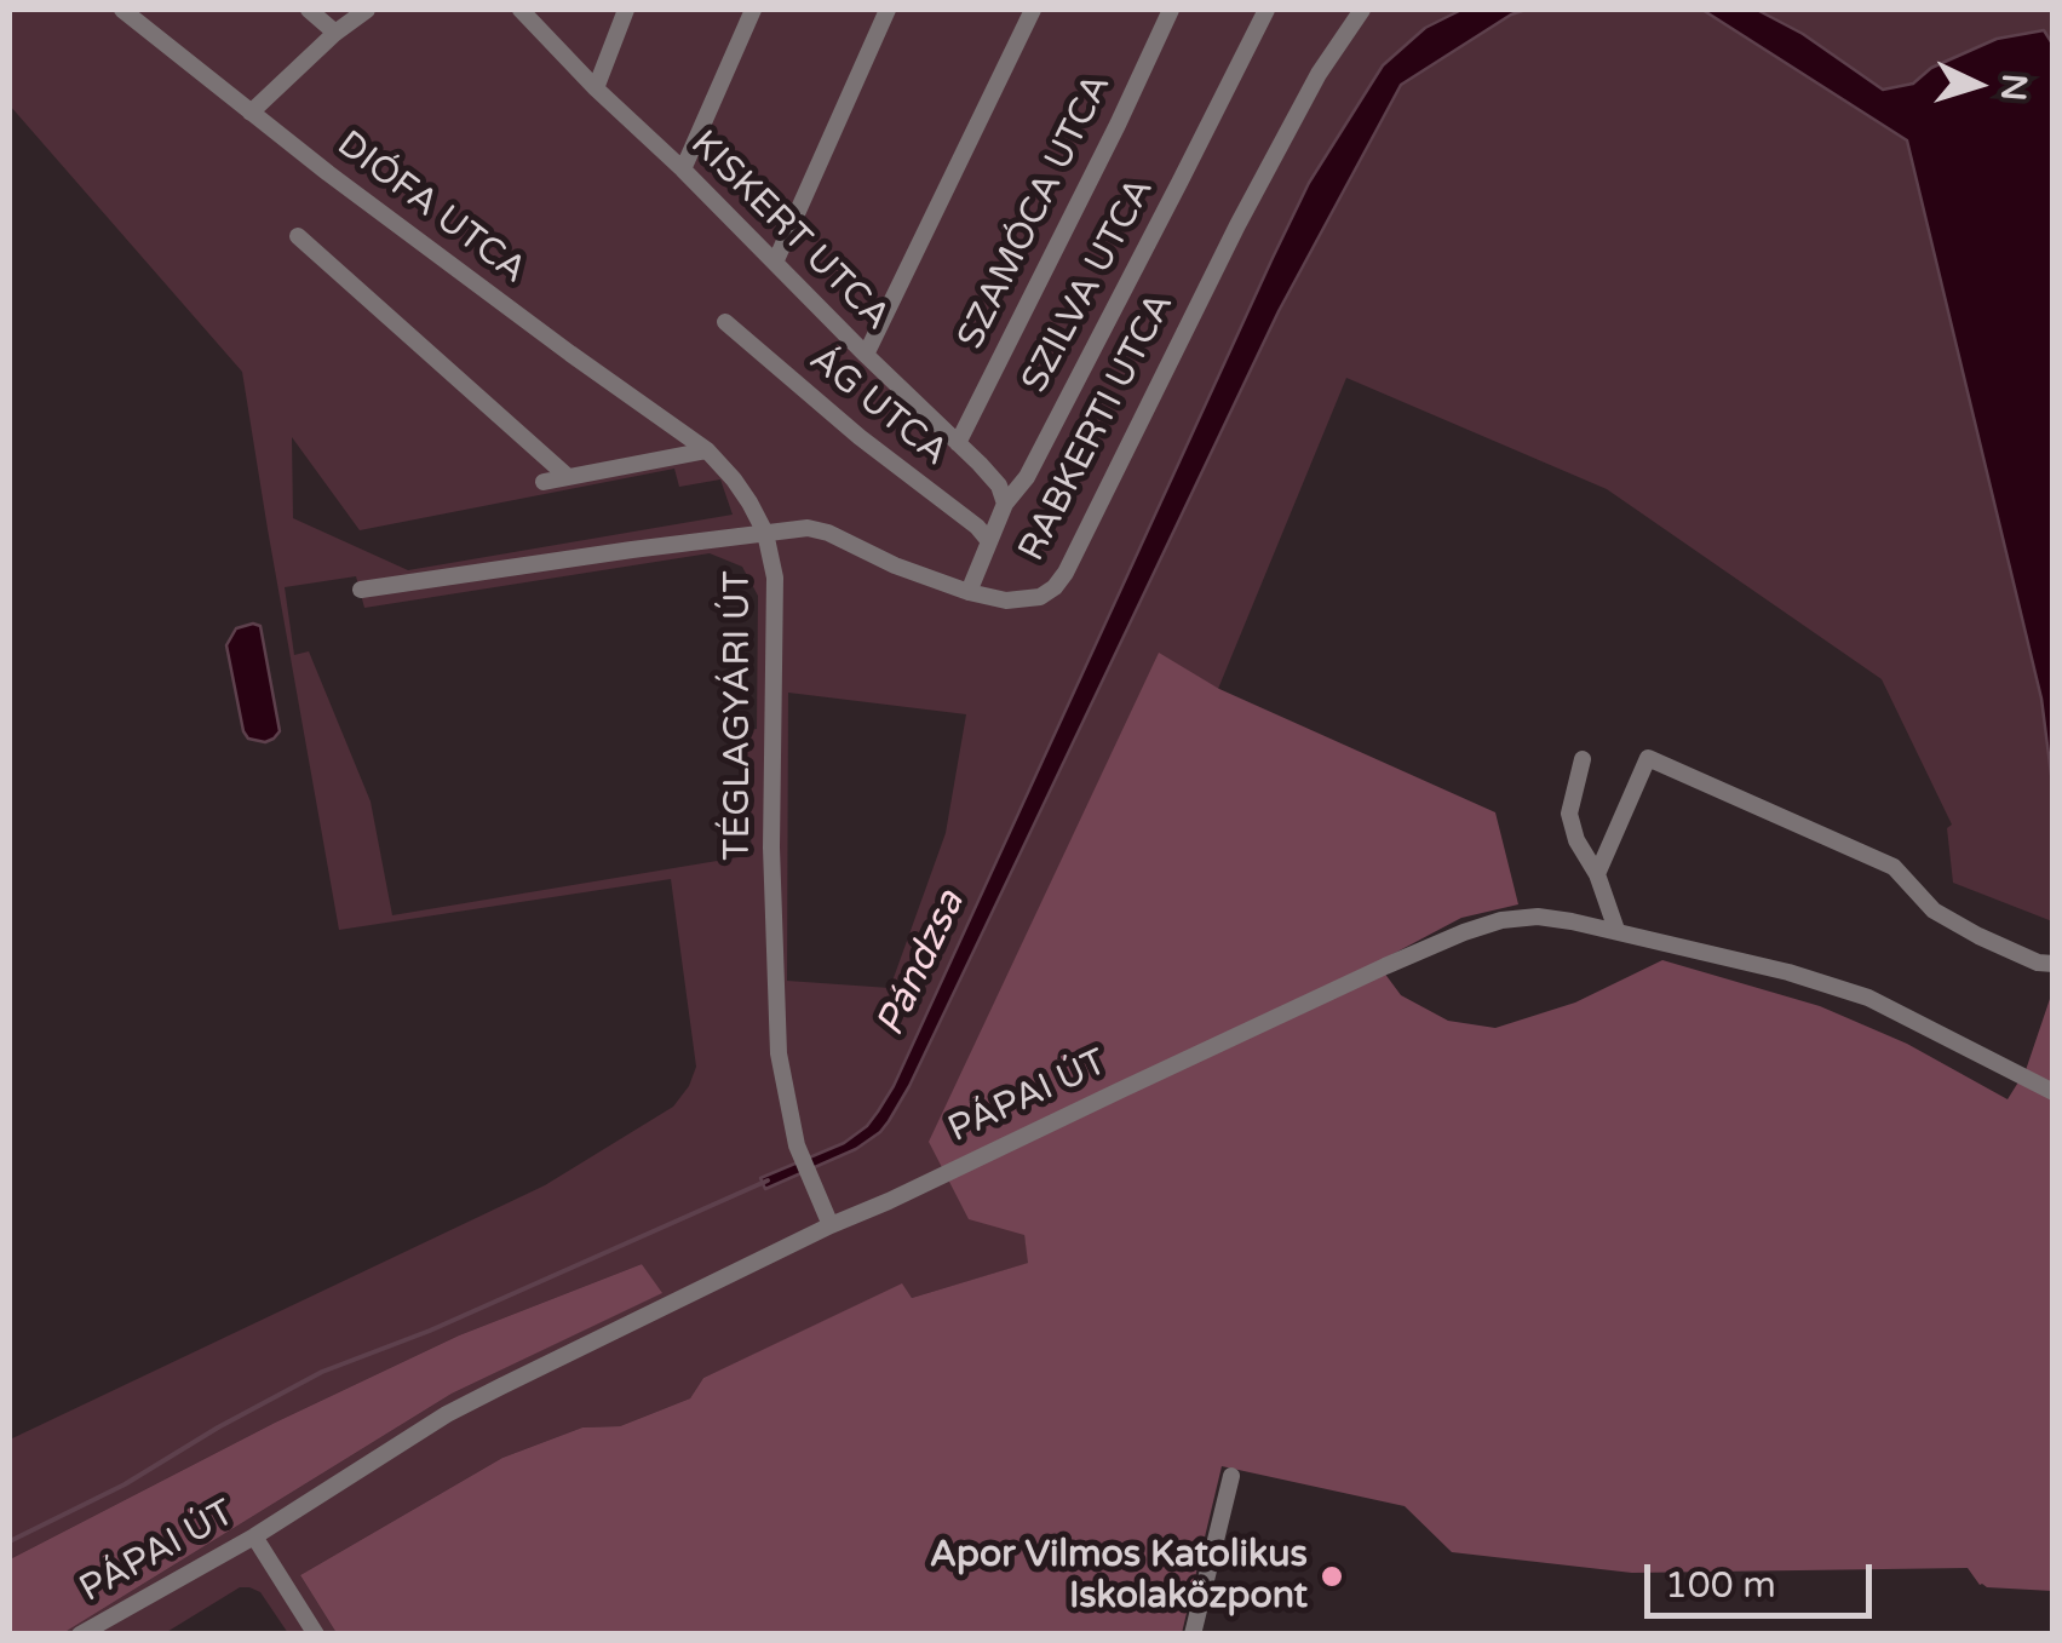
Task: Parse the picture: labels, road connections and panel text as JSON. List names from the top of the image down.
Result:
{
  "streets": {
    "street": [
      "DIÓFA UTCA",
      "SZAMÓCA UTCA",
      "KISKERT UTCA",
      "SZILVA UTCA",
      "ÁG UTCA",
      "RABKERTI UTCA",
      "TÉGLAGYÁRI ÚT",
      "PÁPAI ÚT"
    ]
  },
  "crossings": [
    ["SZAMÓCA UTCA", "KISKERT UTCA"],
    ["KISKERT UTCA", "SZILVA UTCA"],
    ["SZILVA UTCA", "ÁG UTCA"],
    ["SZILVA UTCA", "RABKERTI UTCA"],
    ["RABKERTI UTCA", "TÉGLAGYÁRI ÚT"],
    ["TÉGLAGYÁRI ÚT", "PÁPAI ÚT"]
  ],
  "water": ["Pándzsa"],
  "places": ["Apor Vilmos Katolikus Iskolaközpont"],
  "scale_bar": "100 m",
  "north": "right"
}
